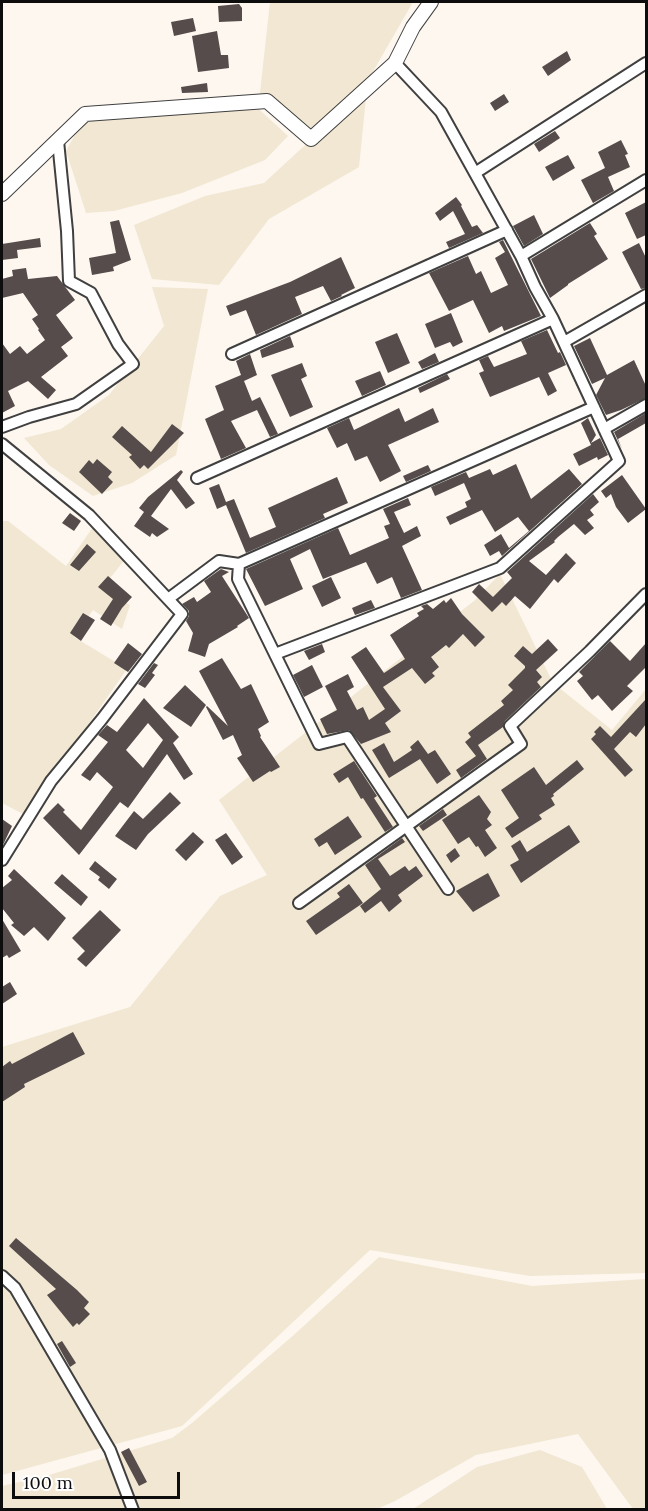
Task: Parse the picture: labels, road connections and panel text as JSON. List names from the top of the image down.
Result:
{
  "scale_bar": "100 m"
}
